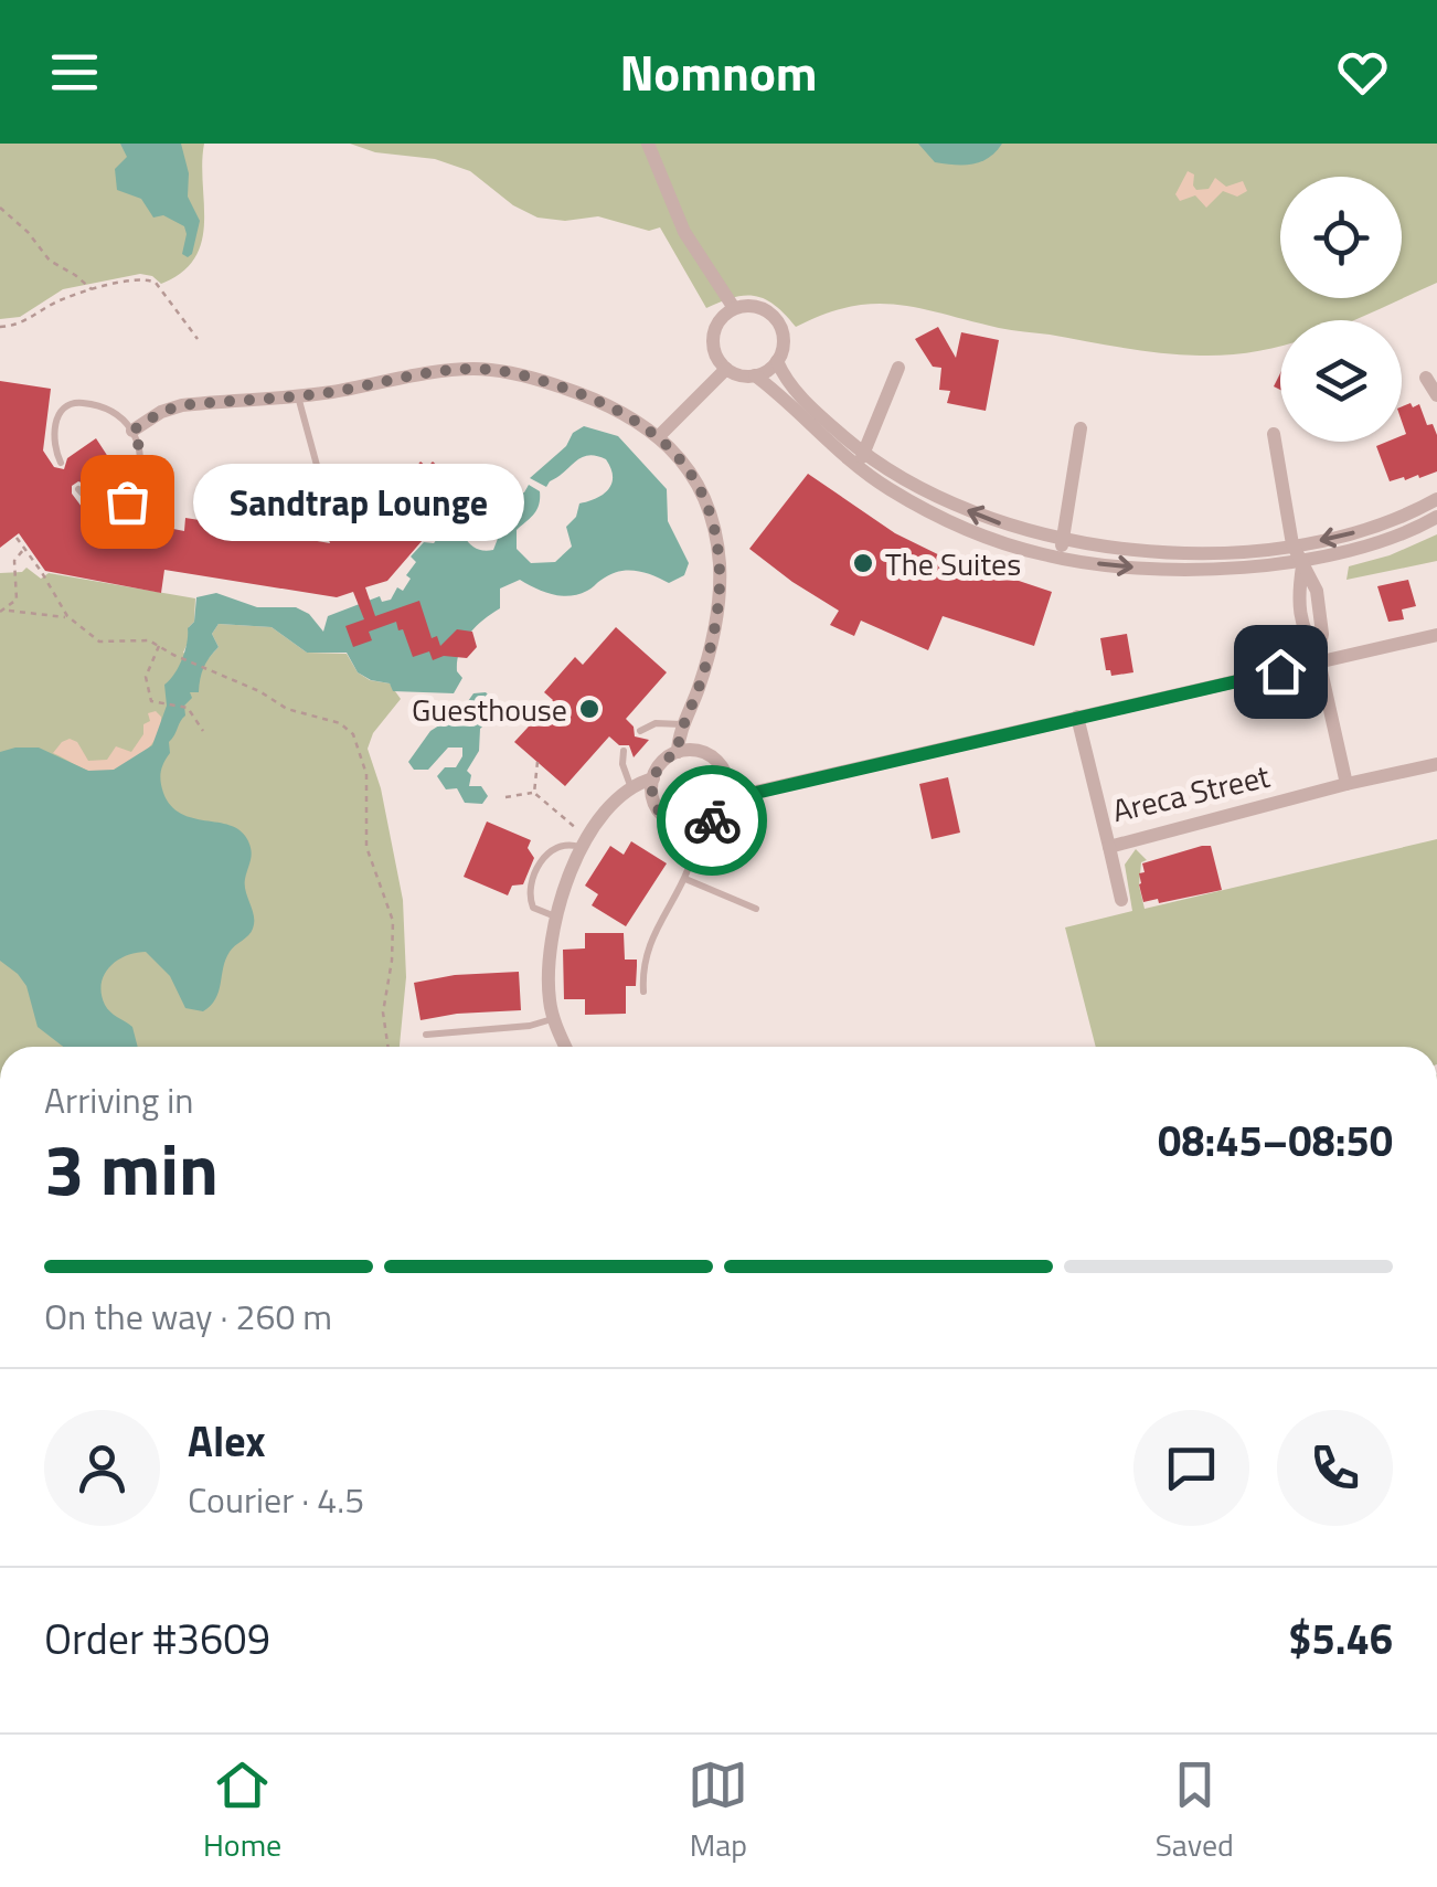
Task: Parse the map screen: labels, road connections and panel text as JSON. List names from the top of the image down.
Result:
{
  "streets": {
    "street": ["Areca Street"]
  },
  "places": ["Sandtrap Lounge", "The Suites", "Guesthouse"],
  "page": {
    "header": "Nomnom",
    "bubble": "Sandtrap Lounge",
    "heading": ["3 min", "Arriving in", "08:45–08:50"],
    "panel": [
      "Alex",
      "Courier · 4.5",
      "Order #3609",
      "$5.46"
    ],
    "bar": "On the way · 260 m",
    "tabs": ["Home", "Map", "Saved"]
  }
}
